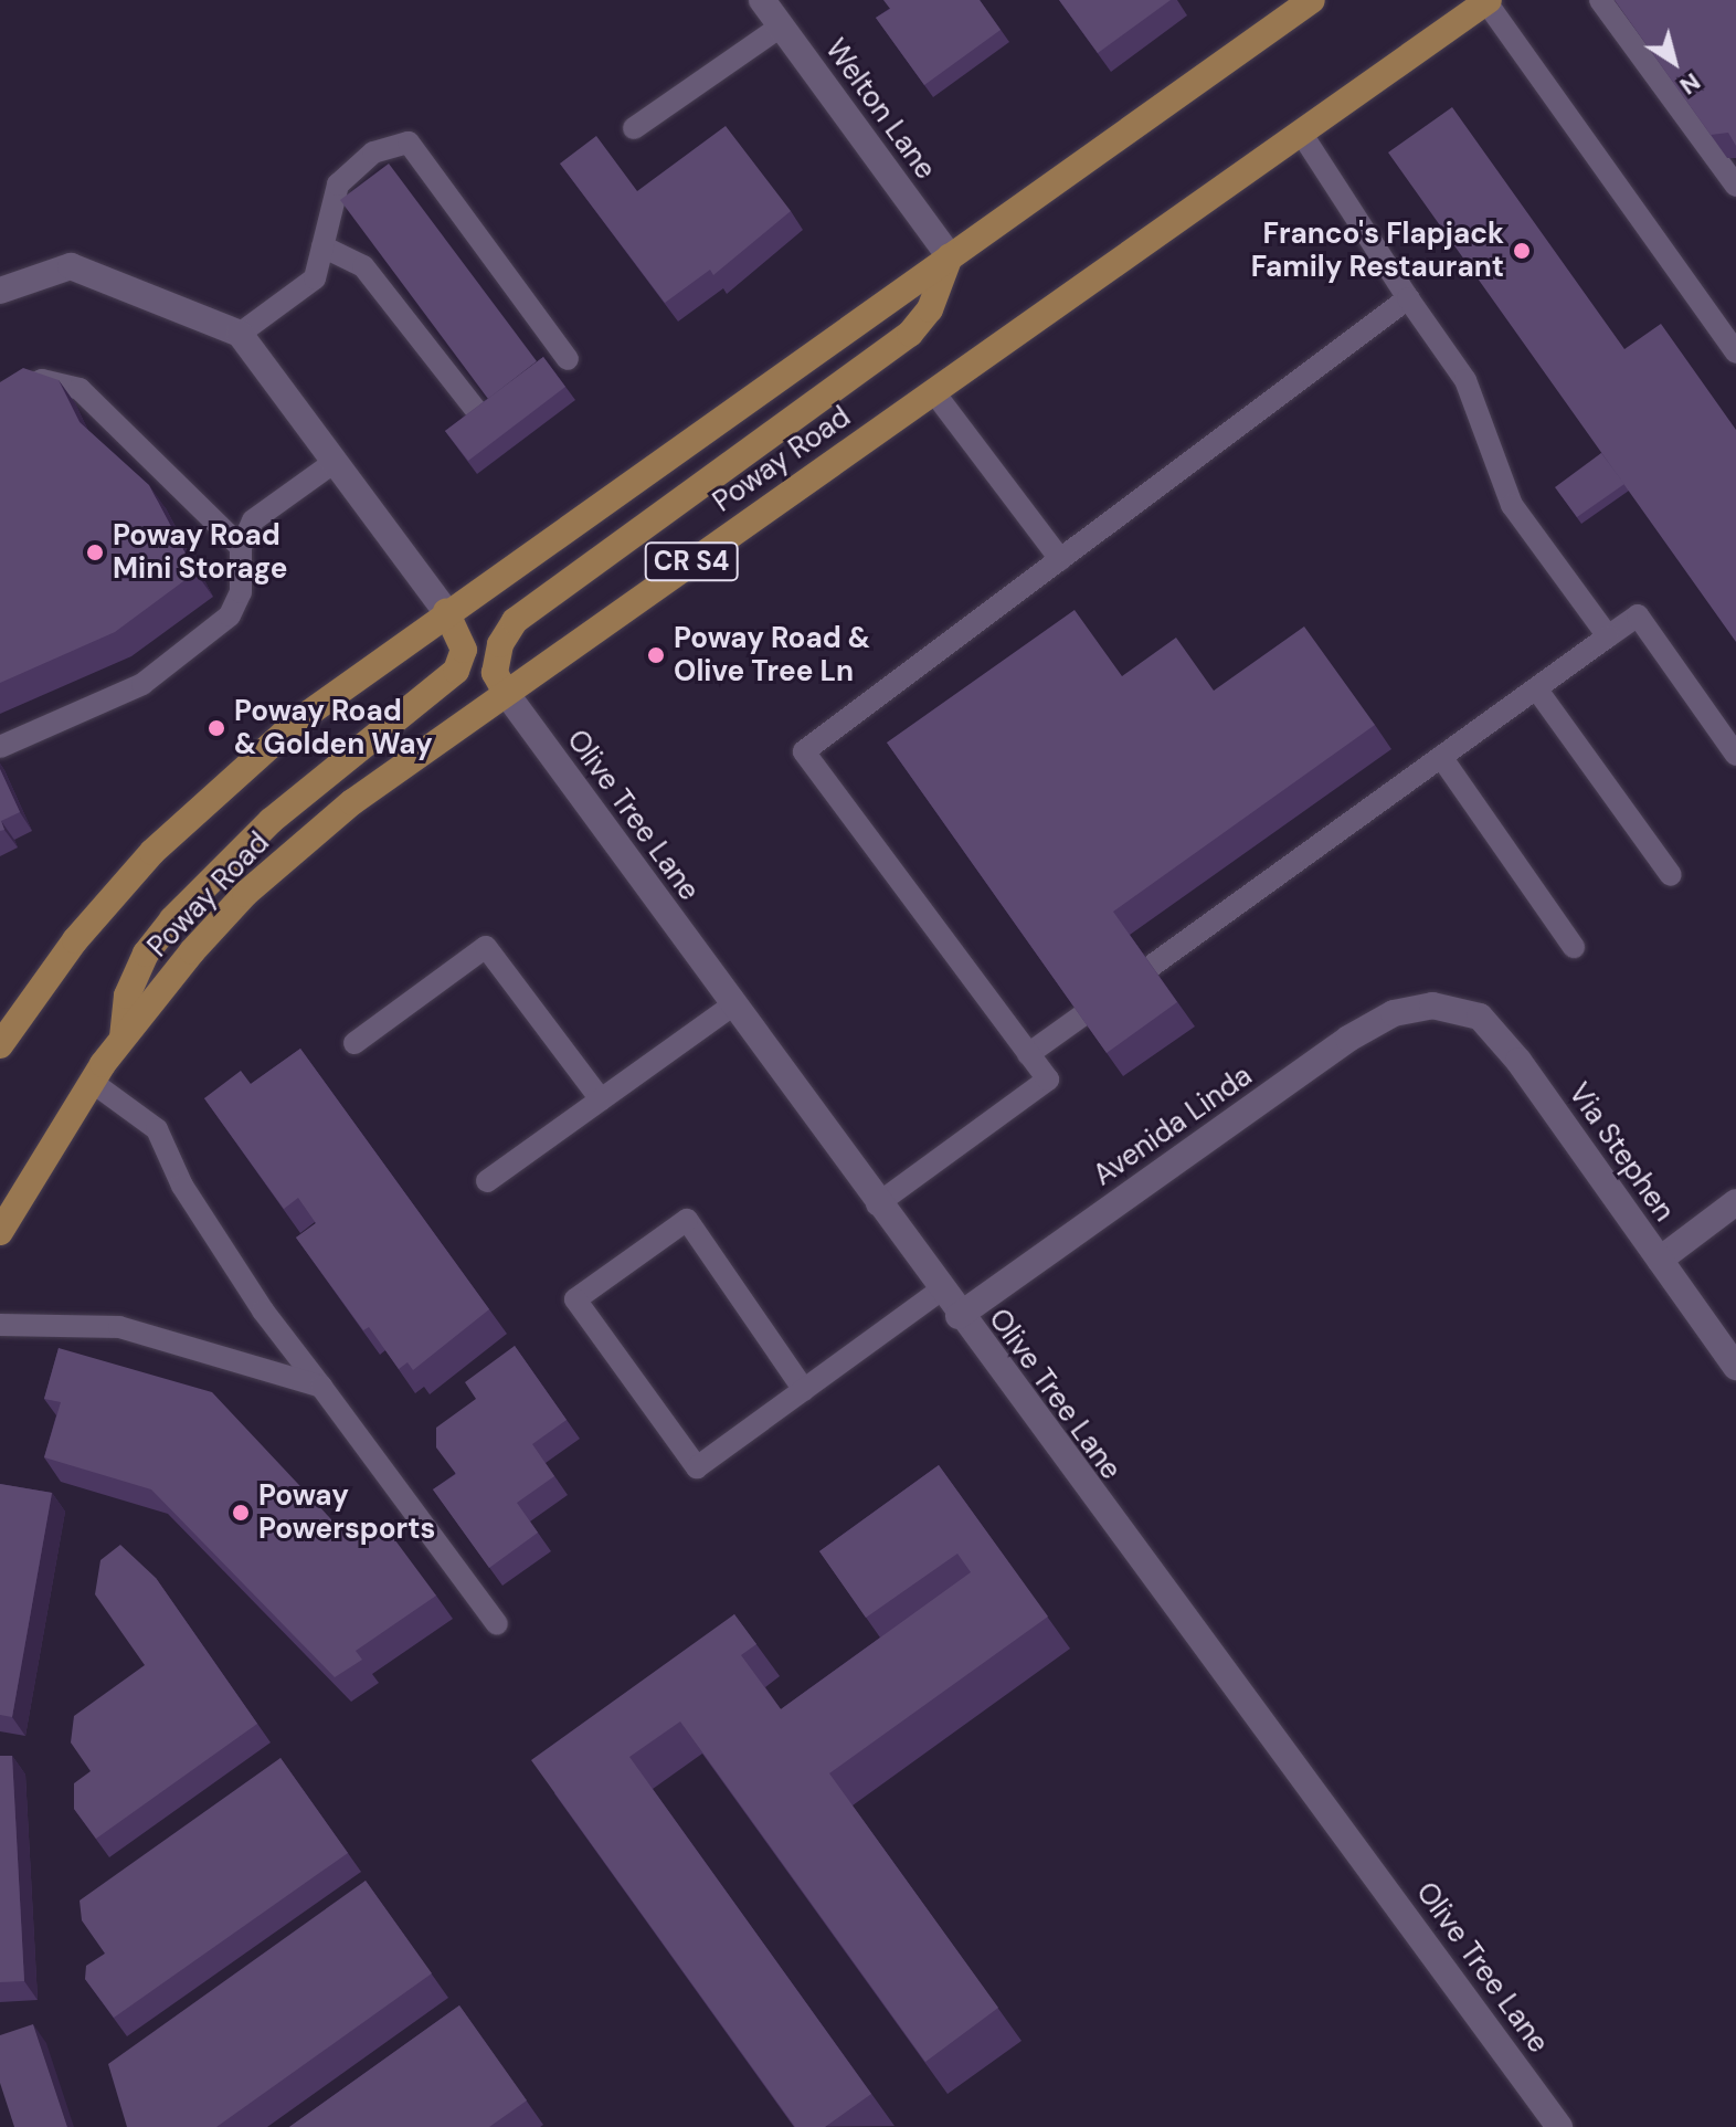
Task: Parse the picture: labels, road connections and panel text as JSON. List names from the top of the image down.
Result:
{
  "streets": {
    "main road": ["Poway Road", "CR S4"],
    "street": [
      "Welton Lane",
      "Olive Tree Lane",
      "Avenida Linda",
      "Via Stephen"
    ]
  },
  "crossings": [
    ["Poway Road", "Olive Tree Lane"],
    ["Olive Tree Lane", "Avenida Linda"],
    ["Avenida Linda", "Via Stephen"]
  ],
  "places": [
    "Franco's Flapjack Family Restaurant",
    "Poway Road Mini Storage",
    "Poway Road & Olive Tree Ln",
    "Poway Road & Golden Way",
    "Poway Powersports"
  ],
  "north": "bottom right"
}
